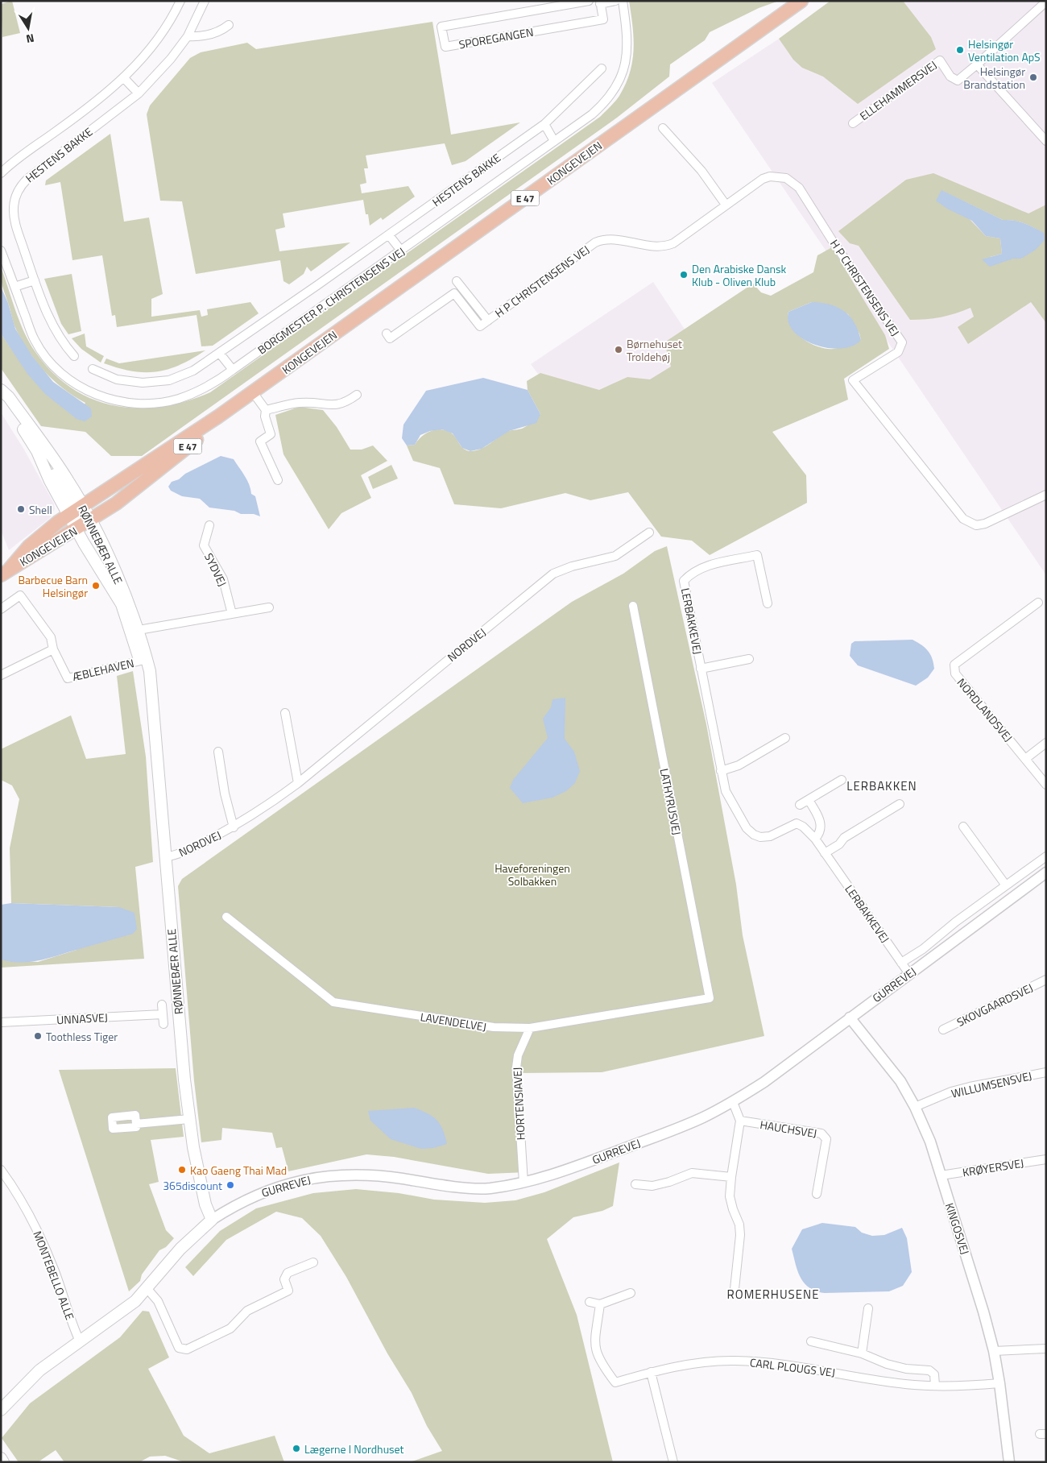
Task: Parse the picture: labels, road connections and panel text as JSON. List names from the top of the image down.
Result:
{
  "streets": {
    "main road": [
      "KONGEVEJEN",
      "E 47",
      "RØNNEBÆR ALLE",
      "GURREVEJ"
    ],
    "street": [
      "SPOREGANGEN",
      "ELLEHAMMERSVEJ",
      "HESTENS BAKKE",
      "H P CHRISTENSENS VEJ",
      "BORGMESTER P. CHRISTENSENS VEJ",
      "SYDVEJ",
      "LERBAKKEVEJ",
      "NORDVEJ",
      "ÆBLEHAVEN",
      "NORDLANDSVEJ",
      "LATHYRUSVEJ",
      "SKOVGAARDSVEJ",
      "UNNASVEJ",
      "LAVENDELVEJ",
      "WILLUMSENSVEJ",
      "HORTENSIAVEJ",
      "HAUCHSVEJ",
      "KRØYERSVEJ",
      "KINGOSVEJ",
      "MONTEBELLO ALLE",
      "CARL PLOUGS VEJ"
    ]
  },
  "crossings": [
    ["KONGEVEJEN", "RØNNEBÆR ALLE"],
    ["RØNNEBÆR ALLE", "NORDVEJ"],
    ["RØNNEBÆR ALLE", "ÆBLEHAVEN"],
    ["RØNNEBÆR ALLE", "GURREVEJ"],
    ["LERBAKKEVEJ", "GURREVEJ"],
    ["LATHYRUSVEJ", "LAVENDELVEJ"],
    ["GURREVEJ", "HORTENSIAVEJ"],
    ["GURREVEJ", "KINGOSVEJ"],
    ["GURREVEJ", "MONTEBELLO ALLE"],
    ["LAVENDELVEJ", "HORTENSIAVEJ"],
    ["WILLUMSENSVEJ", "KINGOSVEJ"],
    ["KRØYERSVEJ", "KINGOSVEJ"],
    ["KINGOSVEJ", "CARL PLOUGS VEJ"]
  ],
  "districts": ["LERBAKKEN", "ROMERHUSENE"],
  "parks": ["Haveforeningen Solbakken"],
  "places": [
    "Helsingør Ventilation ApS",
    "Helsingør Brandstation",
    "Den Arabiske Dansk Klub - Oliven Klub",
    "Børnehuset Troldehøj",
    "Shell",
    "Barbecue Barn Helsingør",
    "Toothless Tiger",
    "Kao Gaeng Thai Mad",
    "365discount",
    "Lægerne I Nordhuset"
  ],
  "north": "bottom"
}
